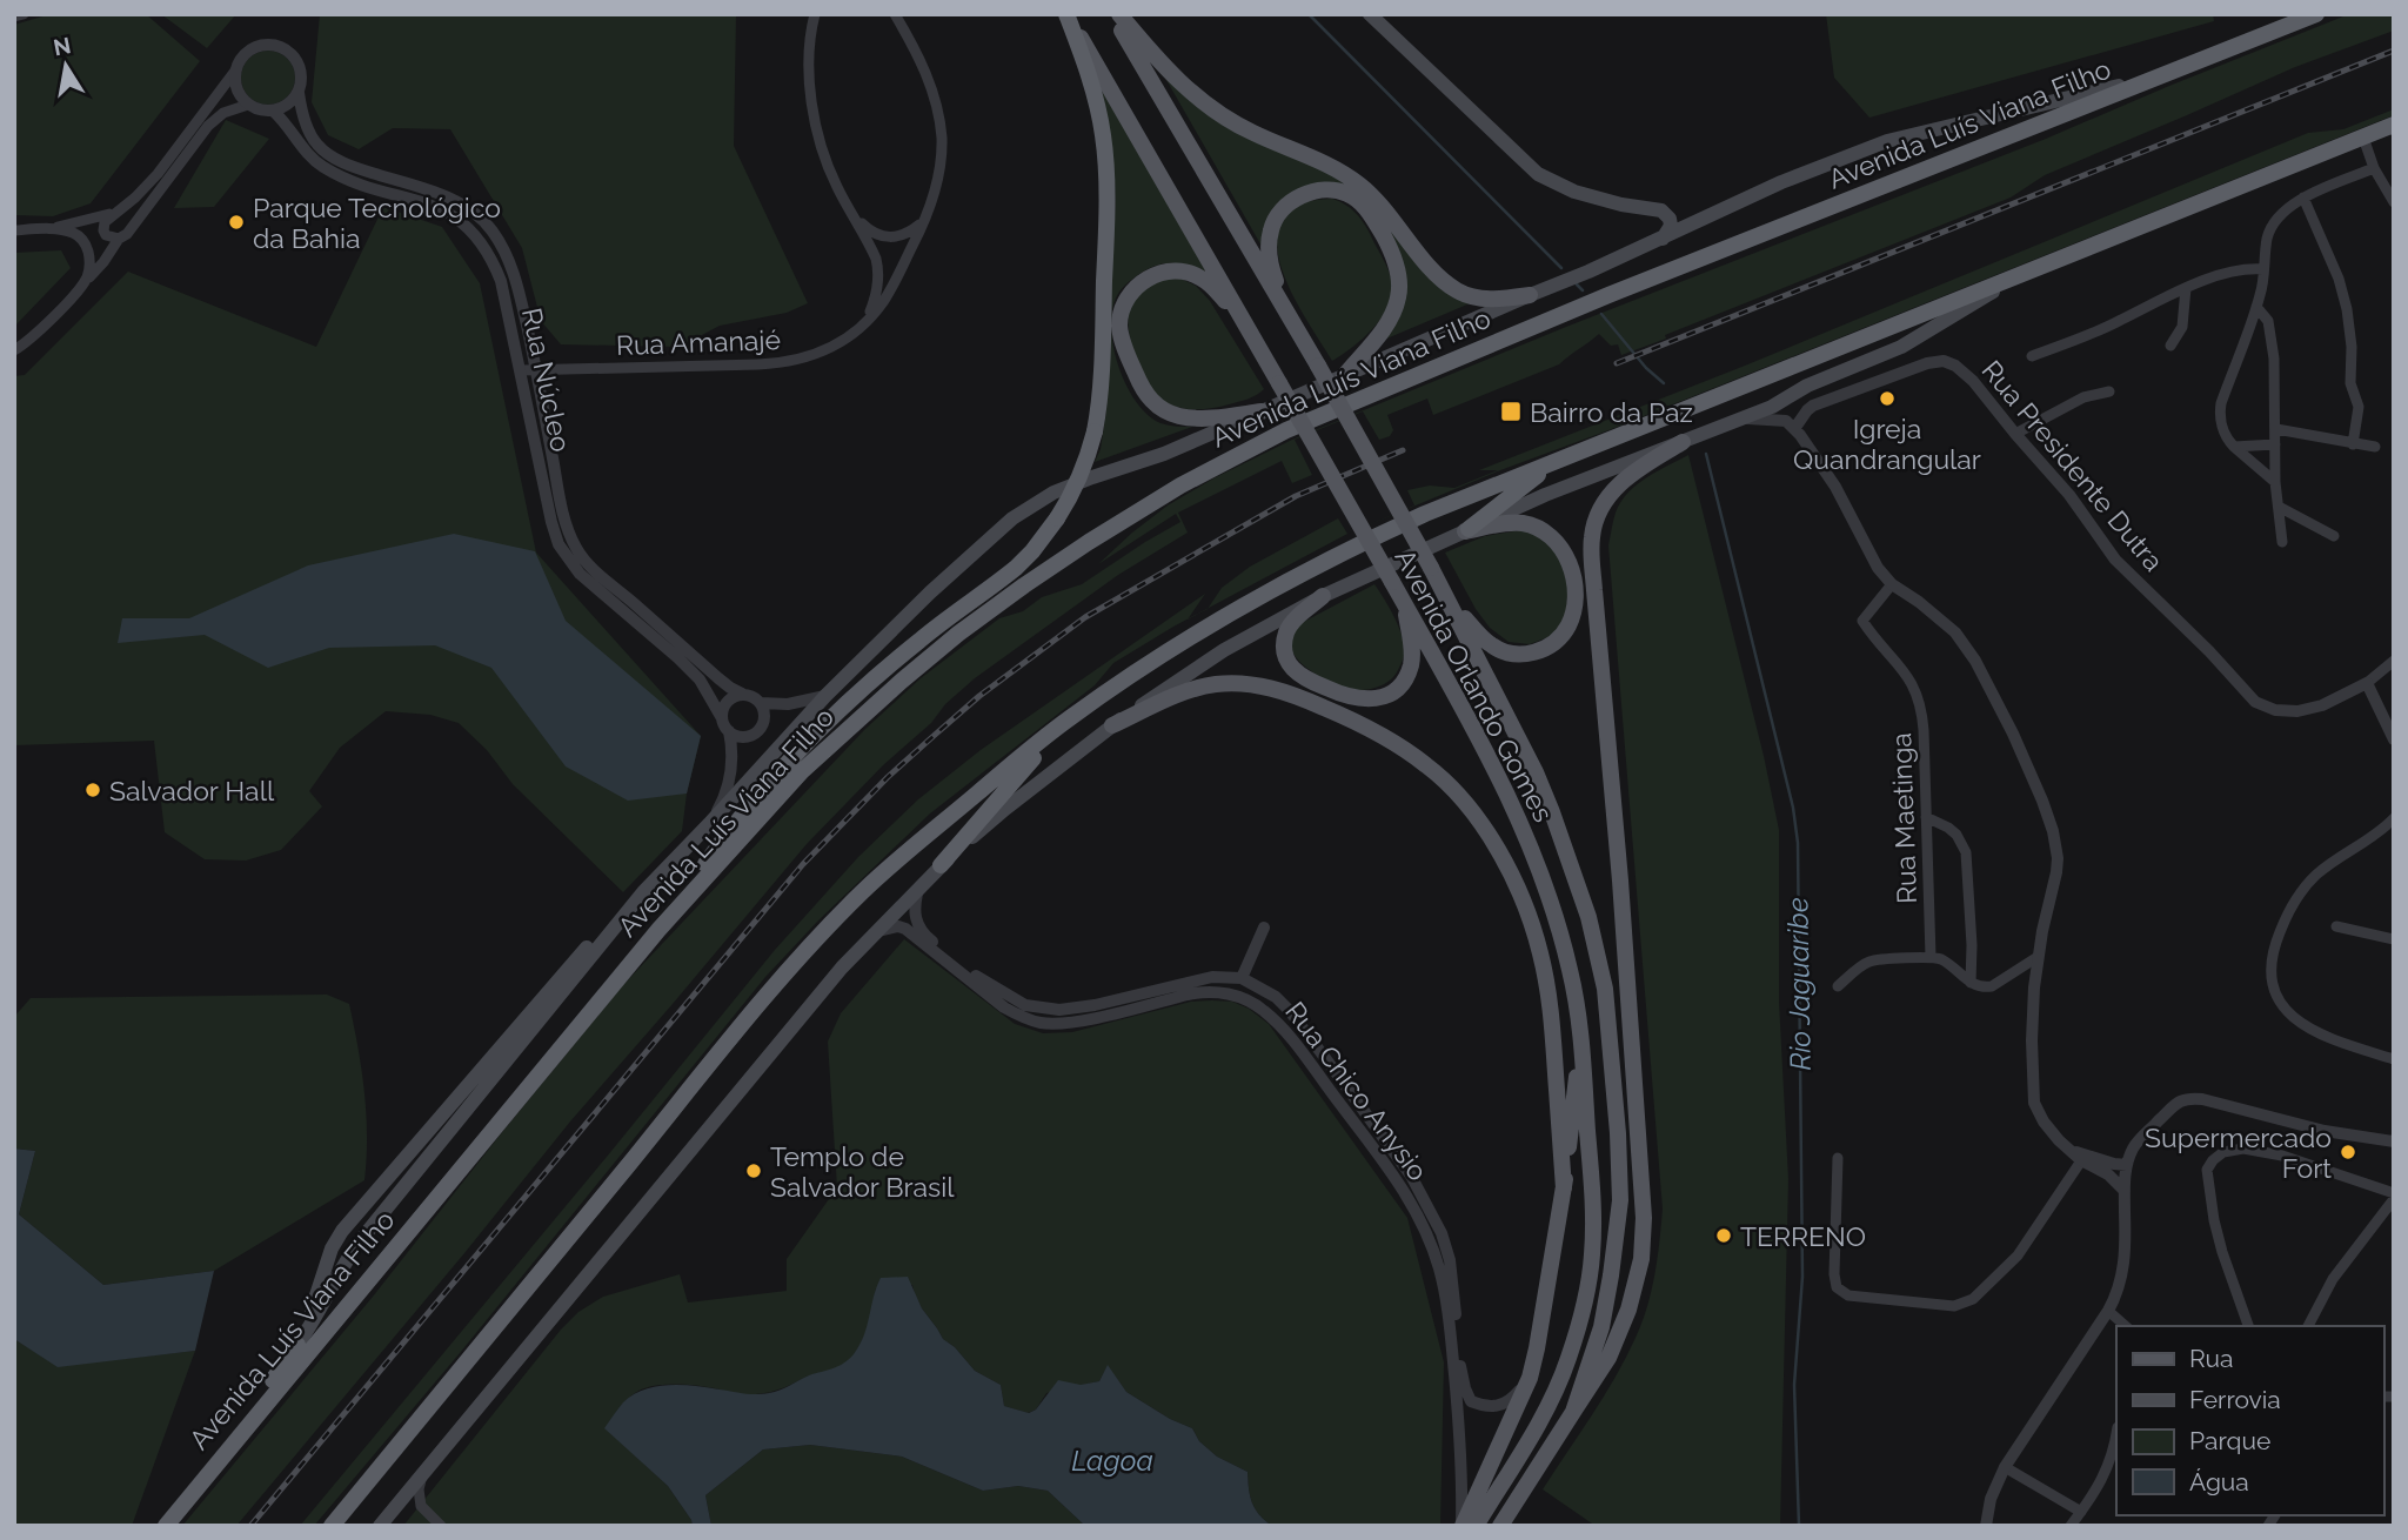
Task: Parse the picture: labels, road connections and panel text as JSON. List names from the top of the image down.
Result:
{
  "streets": {
    "highway": ["Avenida Luís Viana Filho"],
    "main road": ["Avenida Orlando Gomes"],
    "street": [
      "Rua Amanajé",
      "Rua Núcleo",
      "Rua Presidente Dutra",
      "Rua Maetinga",
      "Rua Chico Anysio"
    ]
  },
  "crossings": [
    ["Rua Amanajé", "Rua Núcleo"]
  ],
  "water": ["Rio Jaguaribe", "Lagoa"],
  "places": {
    "other": [
      "Parque Tecnológico da Bahia",
      "Igreja Quandrangular",
      "Salvador Hall",
      "Supermercado Fort",
      "Templo de Salvador Brasil",
      "TERRENO"
    ],
    "transit": ["Bairro da Paz"]
  },
  "legend": [
    "Rua",
    "Ferrovia",
    "Parque",
    "Água"
  ],
  "north": "top"
}
